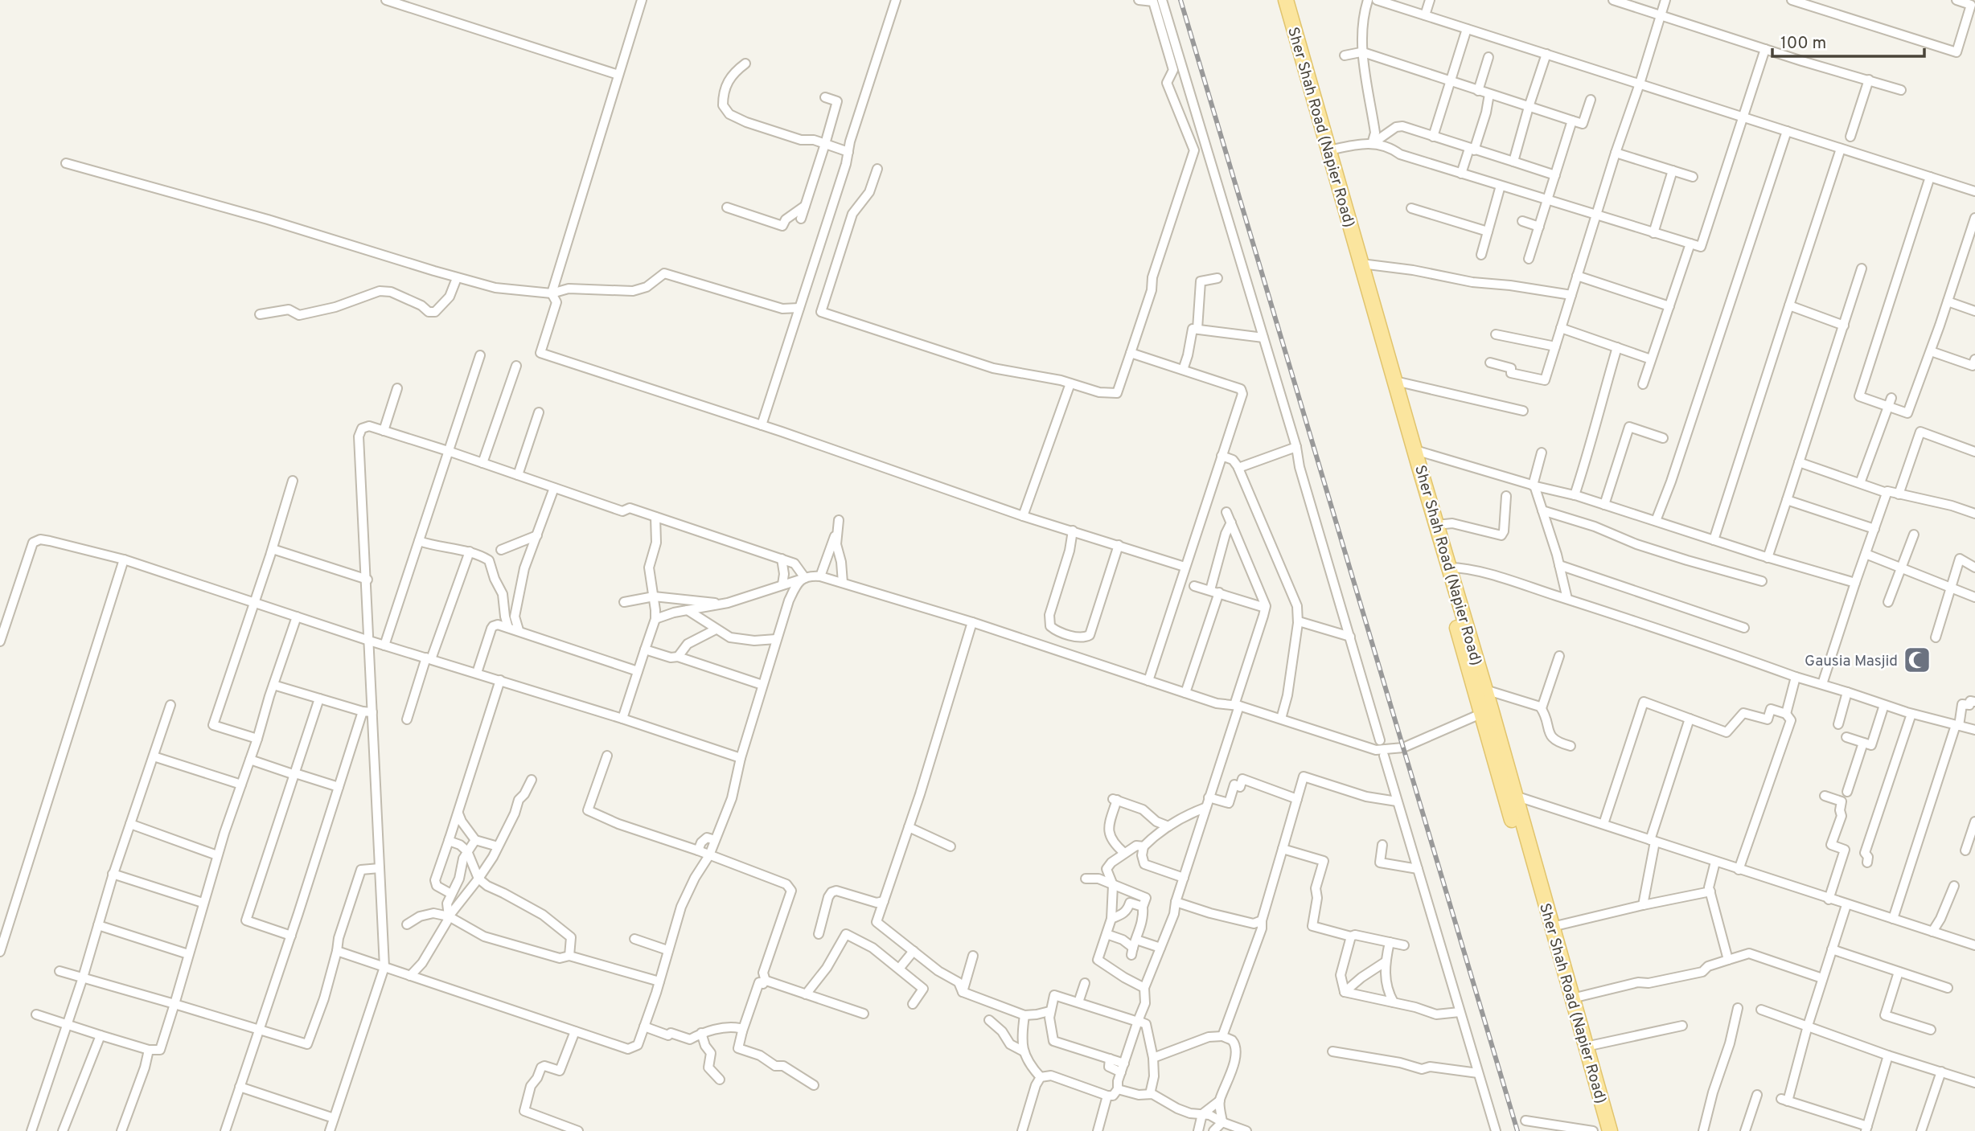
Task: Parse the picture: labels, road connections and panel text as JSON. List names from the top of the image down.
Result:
{
  "streets": {
    "main road": ["Sher Shah Road (Napier Road)"]
  },
  "places": {
    "mosque": ["Gausia Masjid"]
  },
  "scale_bar": "100 m"
}
